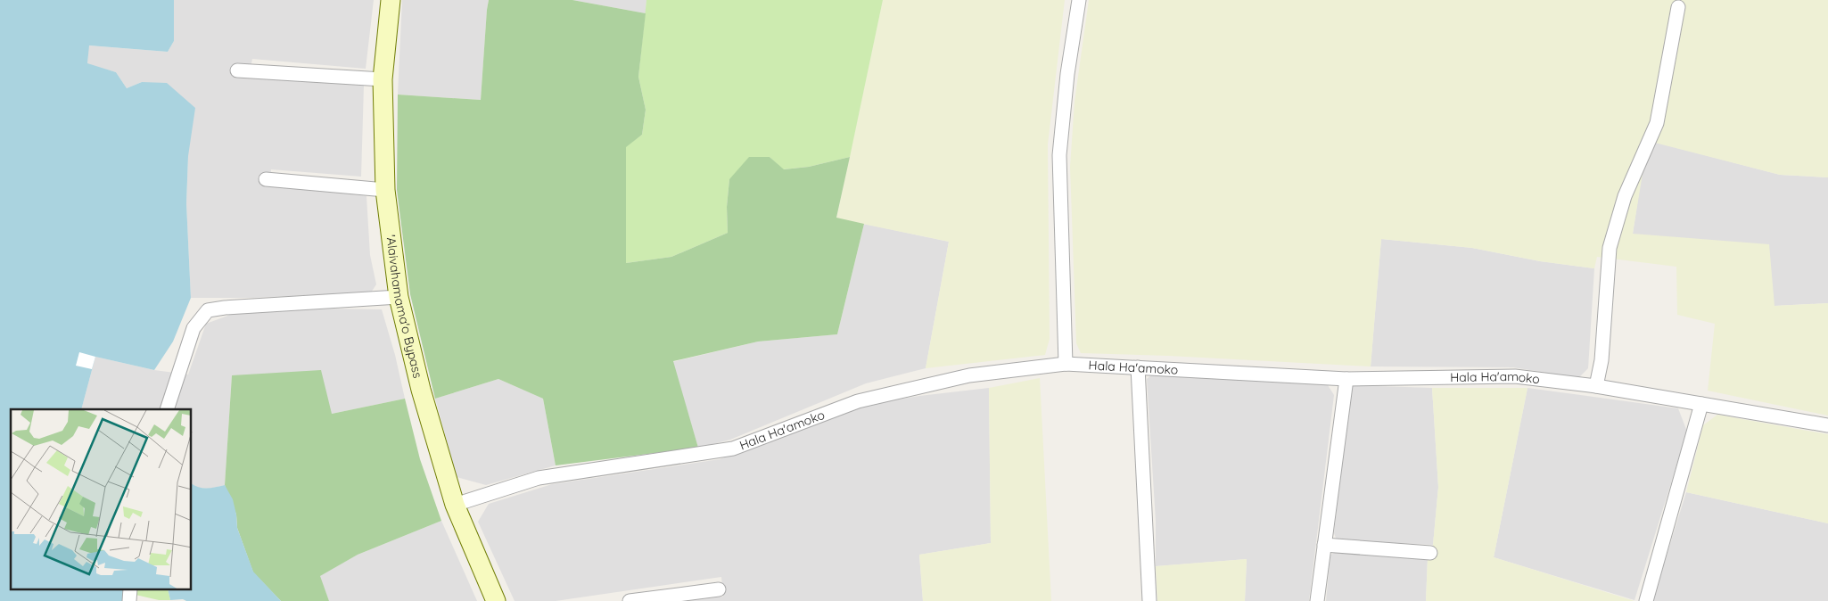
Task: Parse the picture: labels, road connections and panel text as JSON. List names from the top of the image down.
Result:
{
  "streets": {
    "main road": ["'Alaivahamama'o Bypass"],
    "street": ["Hala Ha'amoko"]
  },
  "crossings": [
    ["'Alaivahamama'o Bypass", "Hala Ha'amoko"]
  ]
}
